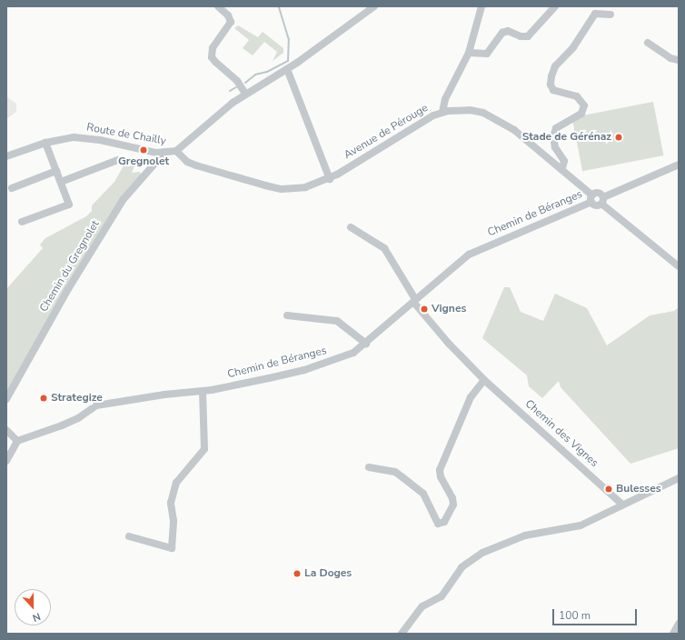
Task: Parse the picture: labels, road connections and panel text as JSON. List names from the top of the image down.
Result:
{
  "streets": {
    "street": [
      "Avenue de Pérouge",
      "Route de Chailly",
      "Chemin de Béranges",
      "Chemin du Gregnolet",
      "Chemin des Vignes"
    ]
  },
  "crossings": [
    ["Avenue de Pérouge", "Route de Chailly"],
    ["Avenue de Pérouge", "Chemin de Béranges"],
    ["Route de Chailly", "Chemin du Gregnolet"],
    ["Chemin de Béranges", "Chemin des Vignes"]
  ],
  "places": [
    "Stade de Gérénaz",
    "Gregnolet",
    "Vignes",
    "Strategize",
    "Bulesses",
    "La Doges"
  ],
  "scale_bar": "100 m",
  "north": "bottom"
}
